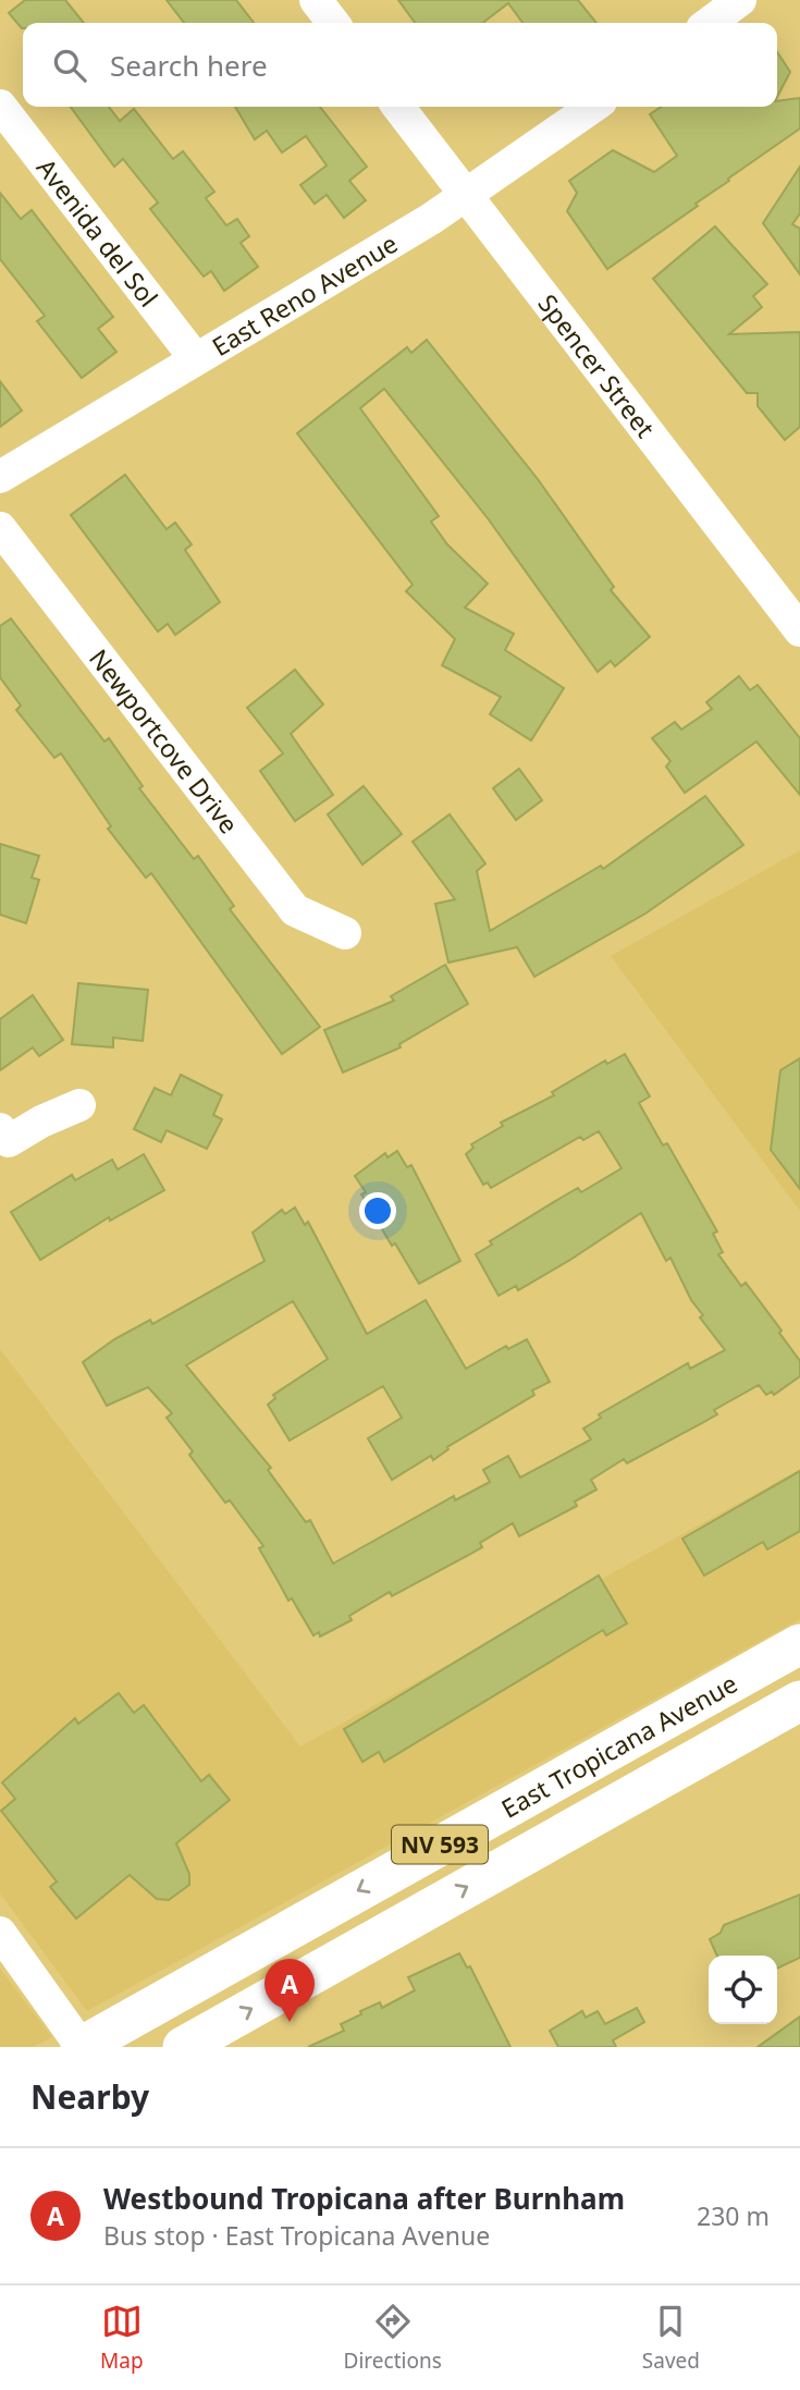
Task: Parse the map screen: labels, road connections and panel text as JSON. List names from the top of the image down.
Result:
{
  "streets": {
    "main road": ["East Tropicana Avenue", "NV 593"],
    "street": [
      "Avenida del Sol",
      "East Reno Avenue",
      "Spencer Street",
      "Newportcove Drive"
    ]
  },
  "crossings": [
    ["Avenida del Sol", "East Reno Avenue"],
    ["East Reno Avenue", "Spencer Street"]
  ],
  "page": {
    "search": "Search here",
    "pins": "A",
    "heading": "Nearby",
    "list": [
      {
        "mark": "A",
        "name": "Westbound Tropicana after Burnham",
        "note": "Bus stop · East Tropicana Avenue",
        "value": "230 m"
      }
    ],
    "nav": ["Map", "Directions", "Saved"]
  }
}
